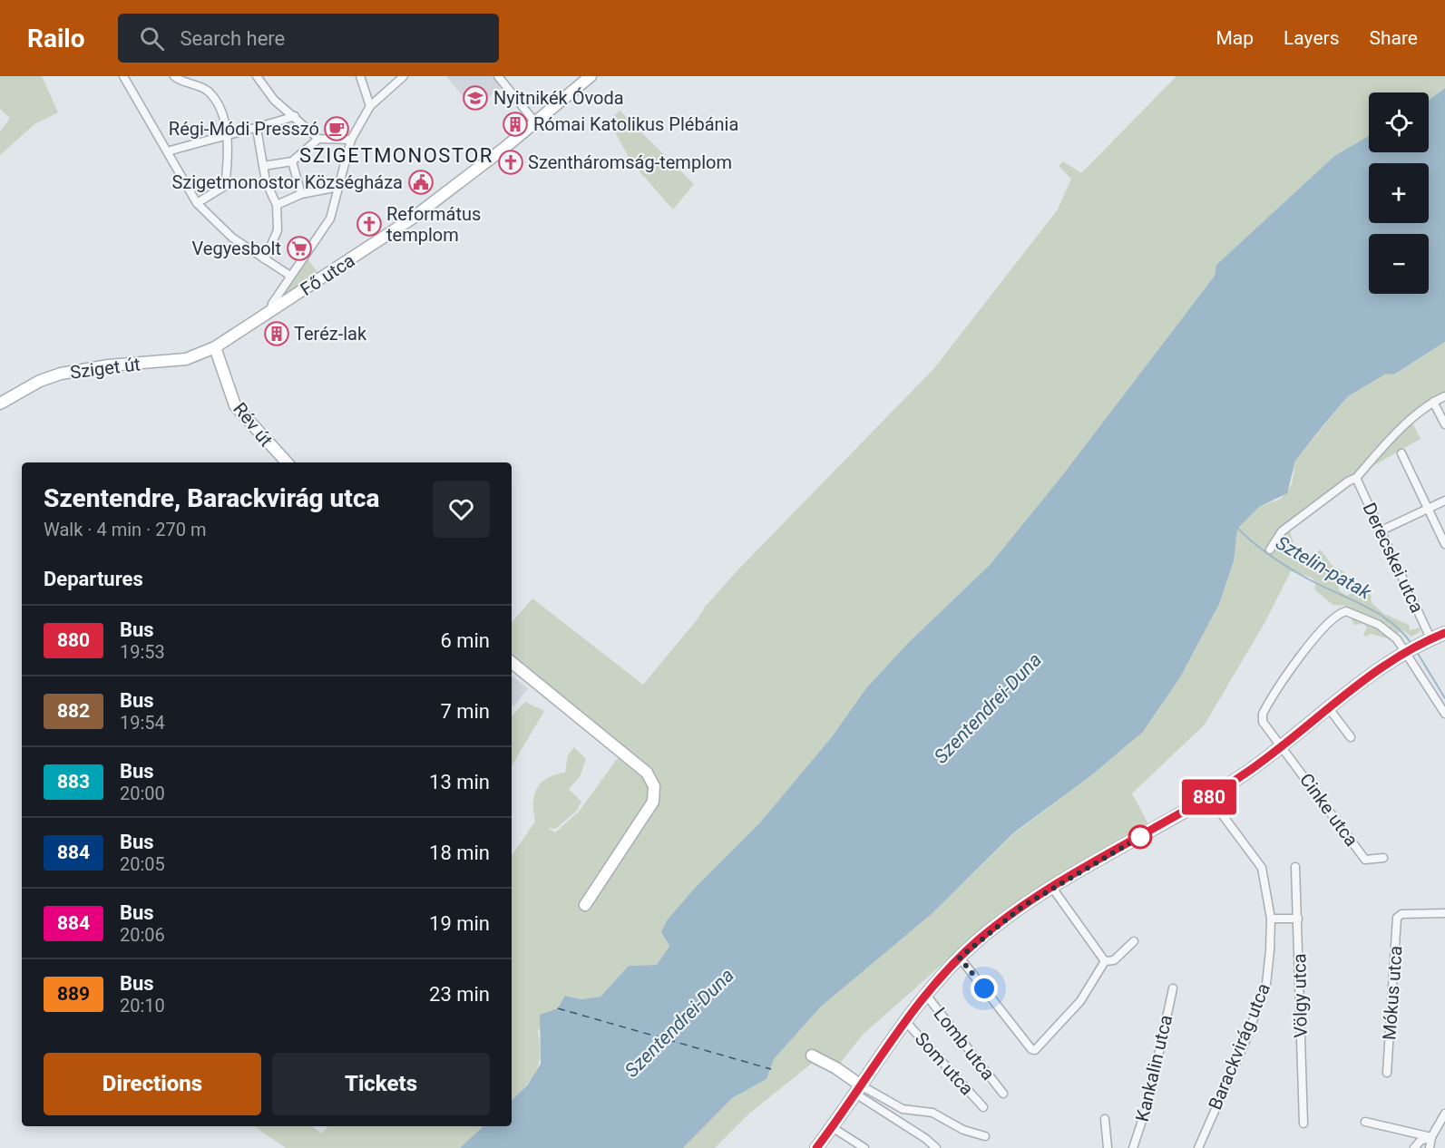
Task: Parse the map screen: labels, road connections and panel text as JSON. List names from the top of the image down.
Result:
{
  "streets": {
    "main road": ["Fő utca", "Sziget út", "Rév út"],
    "street": [
      "Derecskei utca",
      "Cinke utca",
      "Mókus utca",
      "Völgy utca",
      "Lomb utca",
      "Barackvirág utca",
      "Som utca",
      "Kankalin utca"
    ]
  },
  "crossings": [
    ["Fő utca", "Sziget út"],
    ["Fő utca", "Rév út"],
    ["Sziget út", "Rév út"]
  ],
  "districts": ["SZIGETMONOSTOR"],
  "water": ["Sztelin-patak", "Szentendrei-Duna"],
  "places": {
    "school or university": ["Nyitnikék Óvoda"],
    "building": ["Római Katolikus Plébánia", "Teréz-lak"],
    "cafe": ["Régi-Módi Presszó"],
    "church": ["Szentháromság-templom", "Református templom"],
    "public building": ["Szigetmonostor Községháza"],
    "supermarket": ["Vegyesbolt"]
  },
  "lines": ["bus line 880"],
  "page": {
    "header": "Railo",
    "search": "Search here",
    "nav": ["Map", "Layers", "Share"],
    "on_map": "880",
    "map_buttons": ["+", "−"],
    "heading": [
      ["Szentendre, Barackvirág utca", "Walk · 4 min · 270 m"],
      "Departures"
    ],
    "list": [
      {
        "mark": "880",
        "name": "Bus",
        "note": "19:53",
        "value": "6 min"
      },
      {
        "mark": "882",
        "name": "Bus",
        "note": "19:54",
        "value": "7 min"
      },
      {
        "mark": "883",
        "name": "Bus",
        "note": "20:00",
        "value": "13 min"
      },
      {
        "mark": "884",
        "name": "Bus",
        "note": "20:05",
        "value": "18 min"
      },
      {
        "mark": "884",
        "name": "Bus",
        "note": "20:06",
        "value": "19 min"
      },
      {
        "mark": "889",
        "name": "Bus",
        "note": "20:10",
        "value": "23 min"
      }
    ],
    "buttons": ["Directions", "Tickets"]
  }
}
